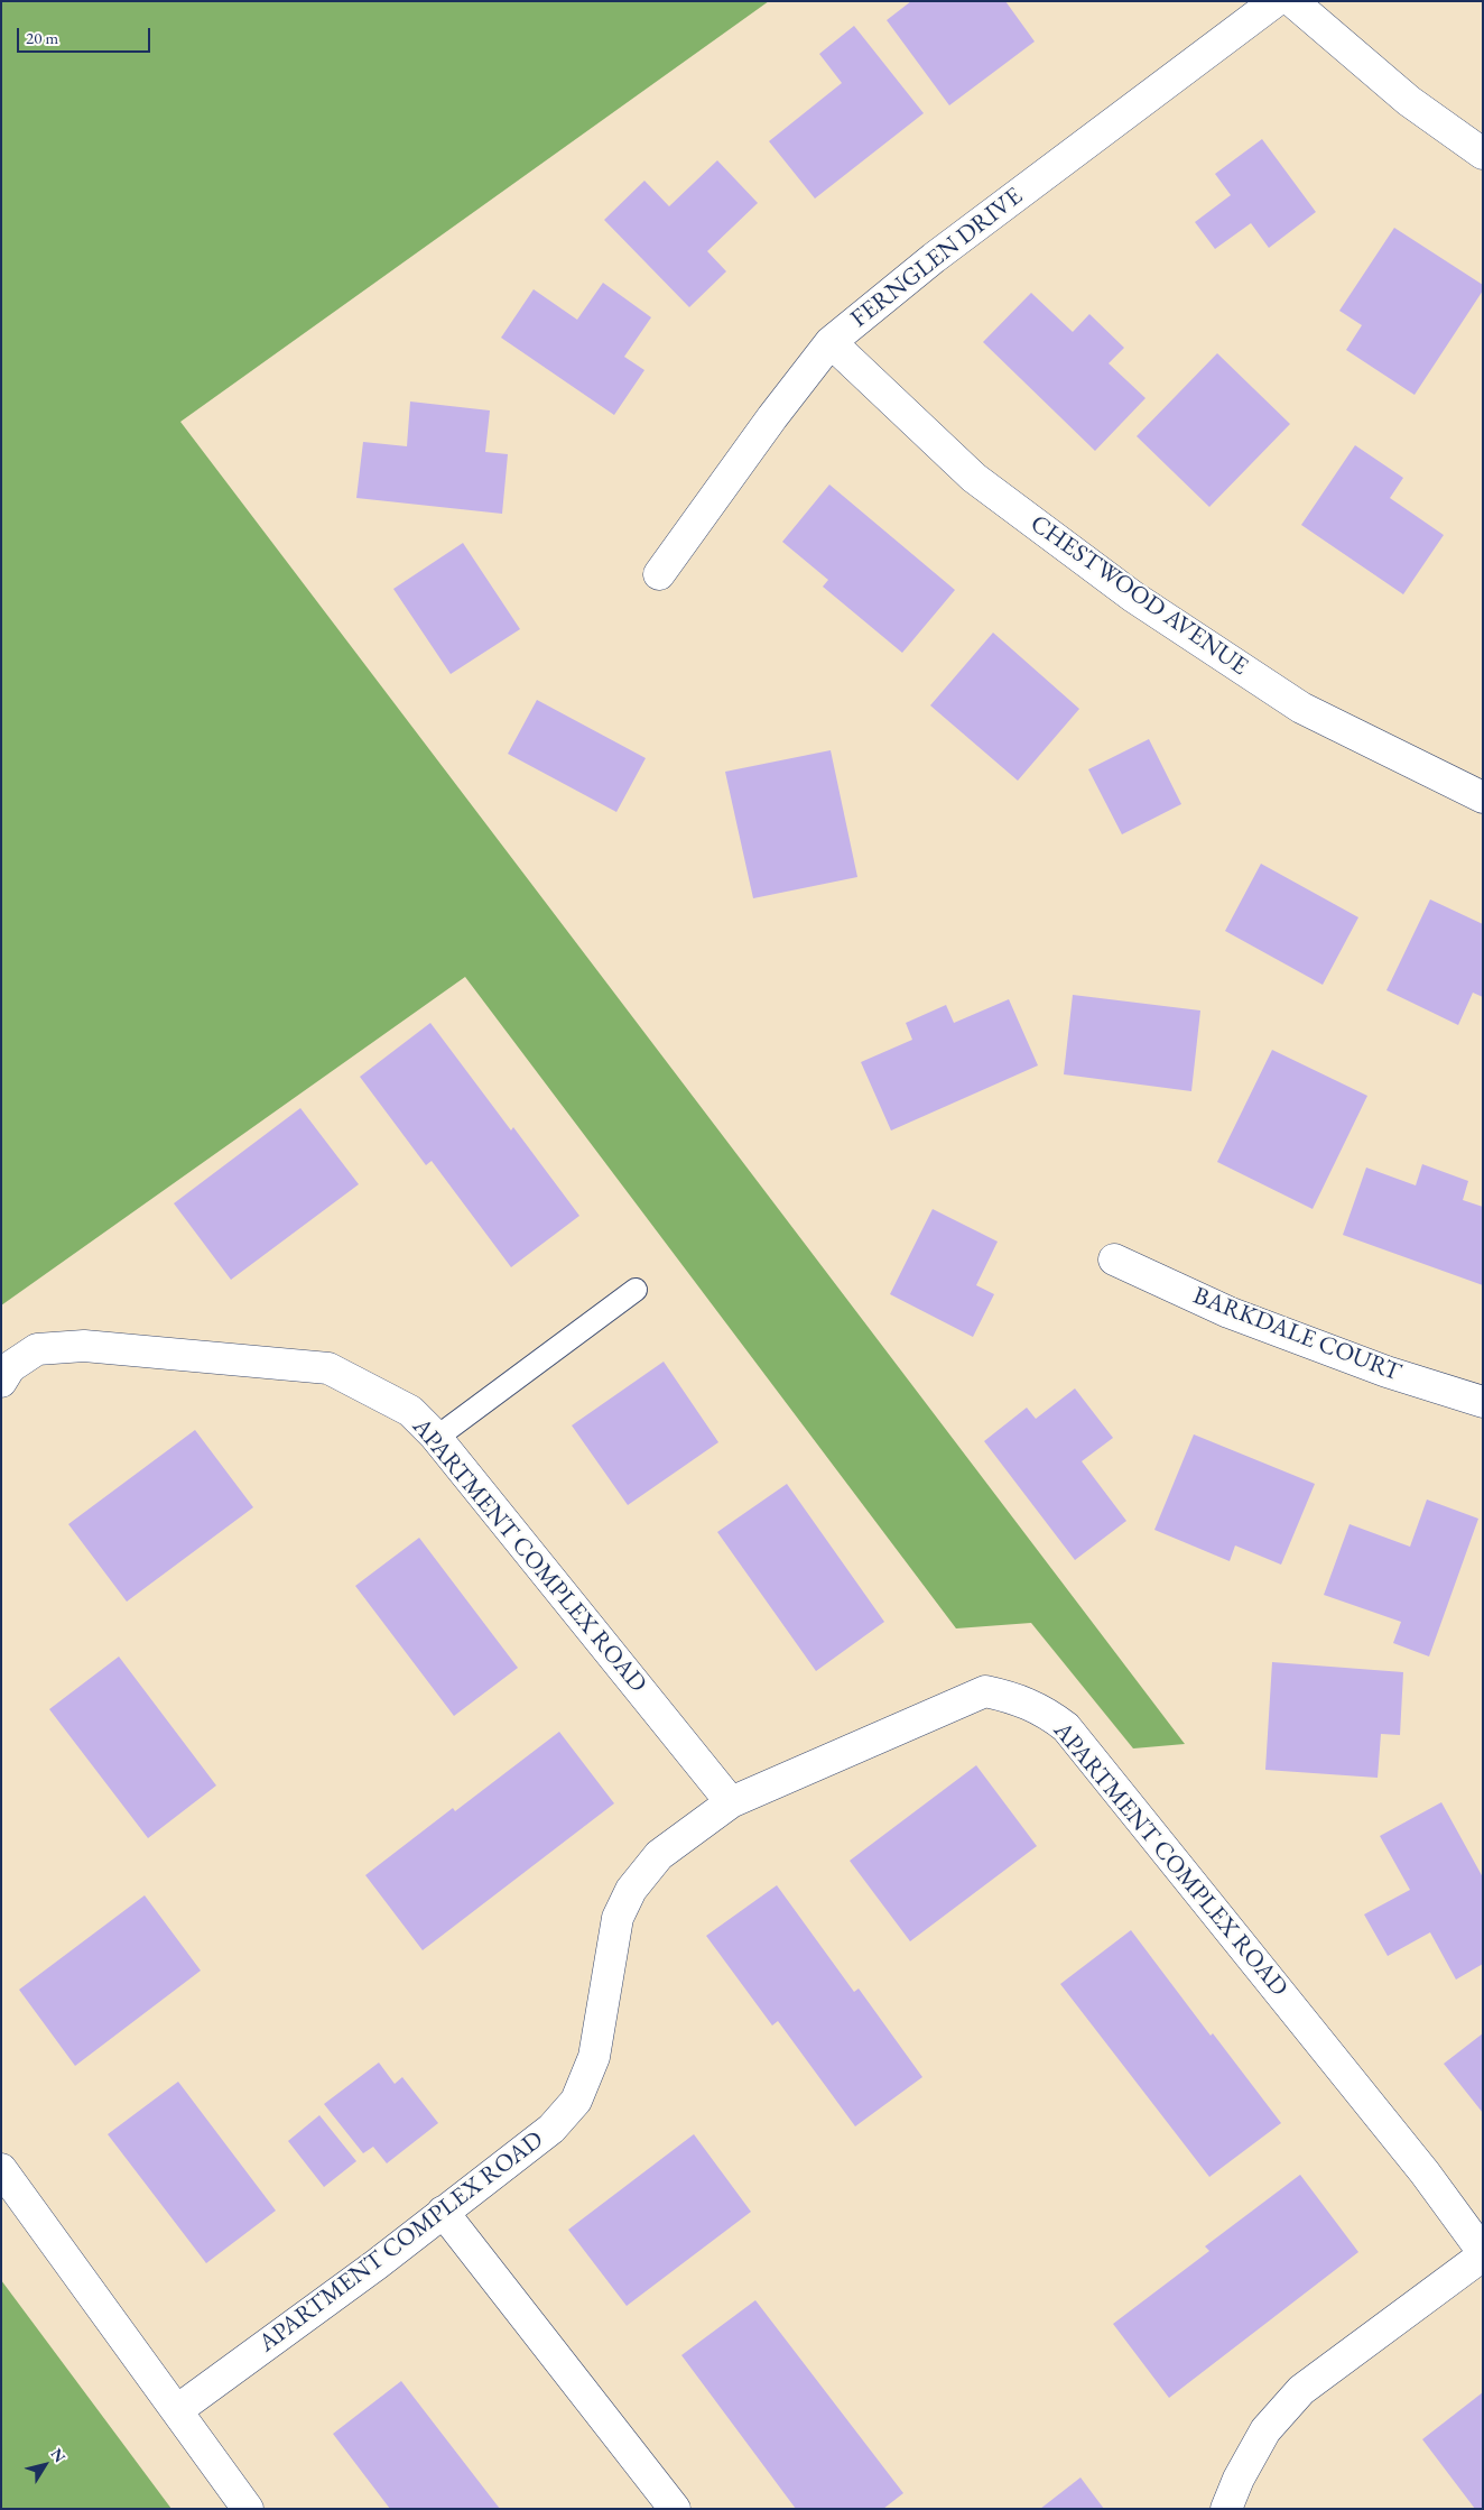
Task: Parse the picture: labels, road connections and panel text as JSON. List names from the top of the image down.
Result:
{
  "streets": {
    "street": [
      "FERNGLEN DRIVE",
      "CHESTWOOD AVENUE",
      "BARKDALE COURT",
      "APARTMENT COMPLEX ROAD"
    ]
  },
  "crossings": [
    ["FERNGLEN DRIVE", "CHESTWOOD AVENUE"]
  ],
  "scale_bar": "20 m",
  "north": "top right"
}
